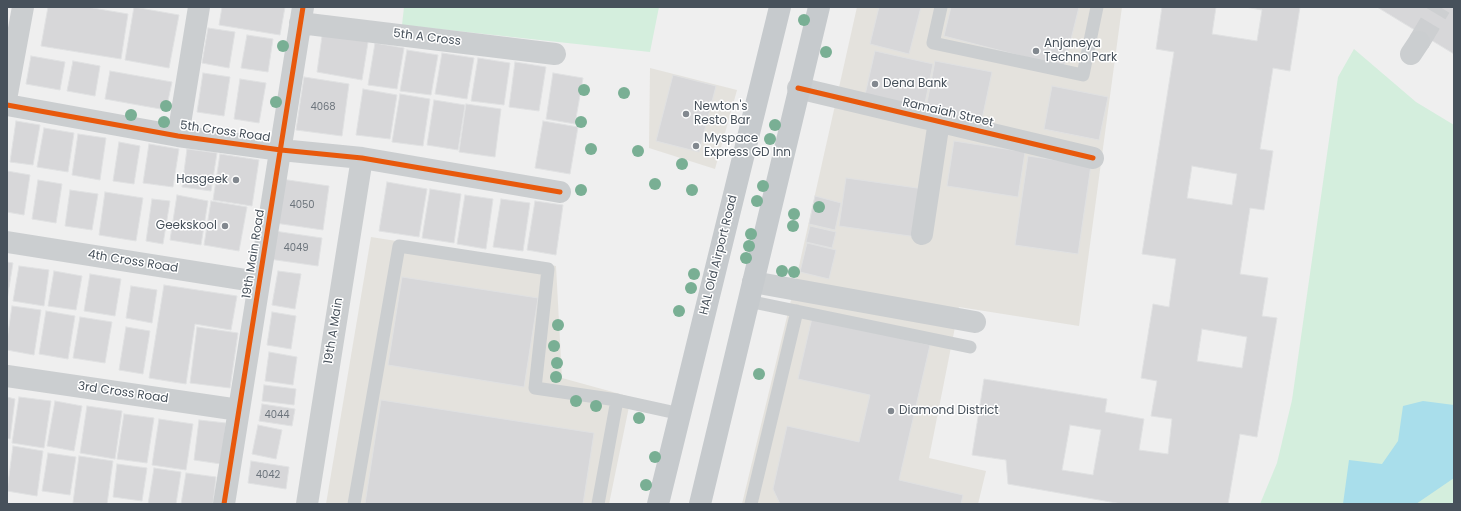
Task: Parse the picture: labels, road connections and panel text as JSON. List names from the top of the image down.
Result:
{
  "streets": {
    "main road": ["HAL Old Airport Road"],
    "street": [
      "5th A Cross",
      "Ramaiah Street",
      "5th Cross Road",
      "19th Main Road",
      "4th Cross Road",
      "19th A Main",
      "3rd Cross Road"
    ]
  },
  "crossings": [
    ["5th A Cross", "19th Main Road"],
    ["5th Cross Road", "19th Main Road"],
    ["5th Cross Road", "19th A Main"],
    ["19th Main Road", "4th Cross Road"],
    ["19th Main Road", "3rd Cross Road"]
  ],
  "places": [
    "Anjaneya Techno Park",
    "Dena Bank",
    "Newton's Resto Bar",
    "Myspace Express GD Inn",
    "Hasgeek",
    "Geekskool",
    "Diamond District"
  ],
  "house_numbers": [
    "4068",
    "4050",
    "4049",
    "4044",
    "4042"
  ]
}
